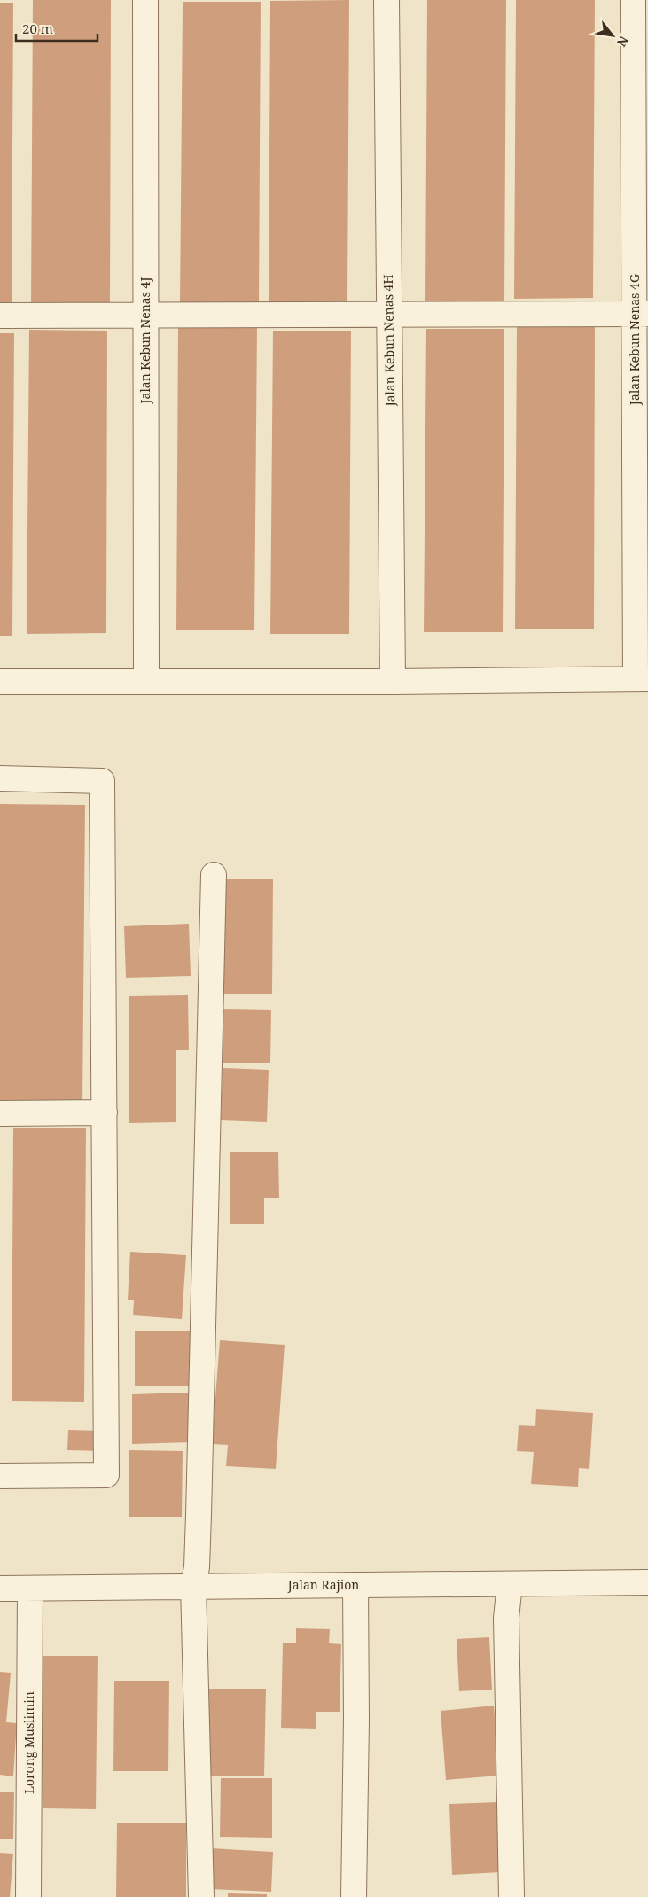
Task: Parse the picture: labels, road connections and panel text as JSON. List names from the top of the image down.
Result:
{
  "streets": {
    "street": [
      "Jalan Kebun Nenas 4G",
      "Jalan Kebun Nenas 4J",
      "Jalan Kebun Nenas 4H",
      "Jalan Rajion",
      "Lorong Muslimin"
    ]
  },
  "crossings": [
    ["Jalan Rajion", "Lorong Muslimin"]
  ],
  "scale_bar": "20 m",
  "north": "bottom right"
}
